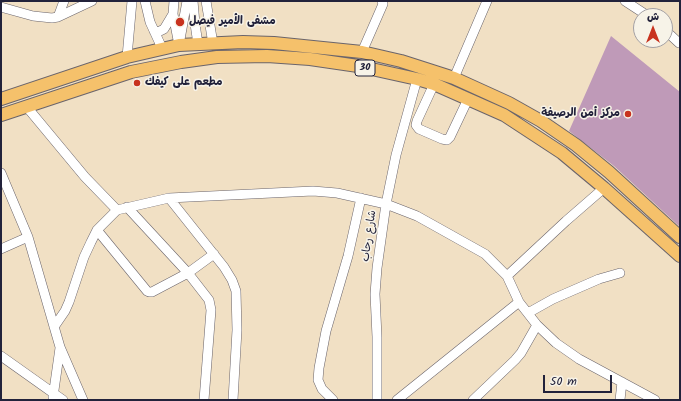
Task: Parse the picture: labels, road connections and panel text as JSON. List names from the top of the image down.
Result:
{
  "streets": {
    "main road": ["30"],
    "street": ["شارع رحاب"]
  },
  "crossings": [
    ["30", "شارع رحاب"]
  ],
  "places": ["مشفى الأمير فيصل", "مطعم على كيفك", "مركز أمن الرصيفة"],
  "scale_bar": "50 m",
  "north": "top"
}
